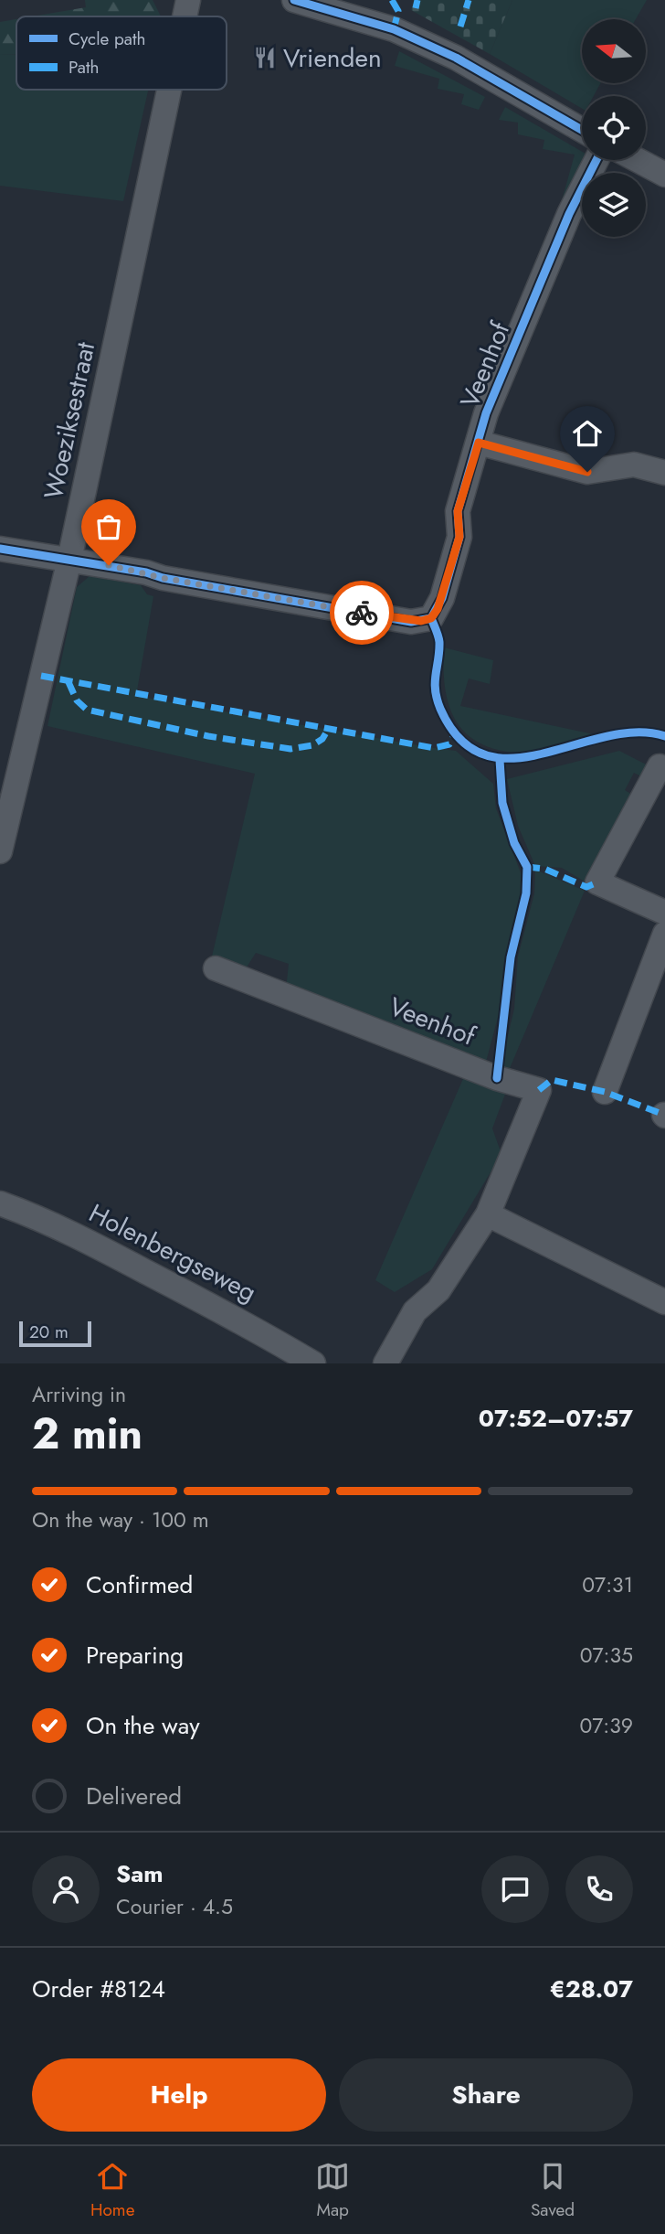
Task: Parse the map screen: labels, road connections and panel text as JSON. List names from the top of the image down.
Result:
{
  "streets": {
    "street": ["Veenhof", "Woeziksestraat", "Holenbergseweg"]
  },
  "crossings": [
    ["Veenhof", "Woeziksestraat"]
  ],
  "places": {
    "restaurant": ["Vrienden"]
  },
  "legend": ["Cycle path", "Path"],
  "scale_bar": "20 m",
  "north": "left",
  "page": {
    "scale": "20 m",
    "heading": ["2 min", "Arriving in", "07:52–07:57"],
    "panel": [
      "Sam",
      "Courier · 4.5",
      "Order #8124",
      "€28.07"
    ],
    "bar": "On the way · 100 m",
    "list": [
      ["Confirmed", "07:31"],
      ["Preparing", "07:35"],
      ["On the way", "07:39"],
      "Delivered"
    ],
    "buttons": ["Help", "Share"],
    "tabs": ["Home", "Map", "Saved"]
  }
}
